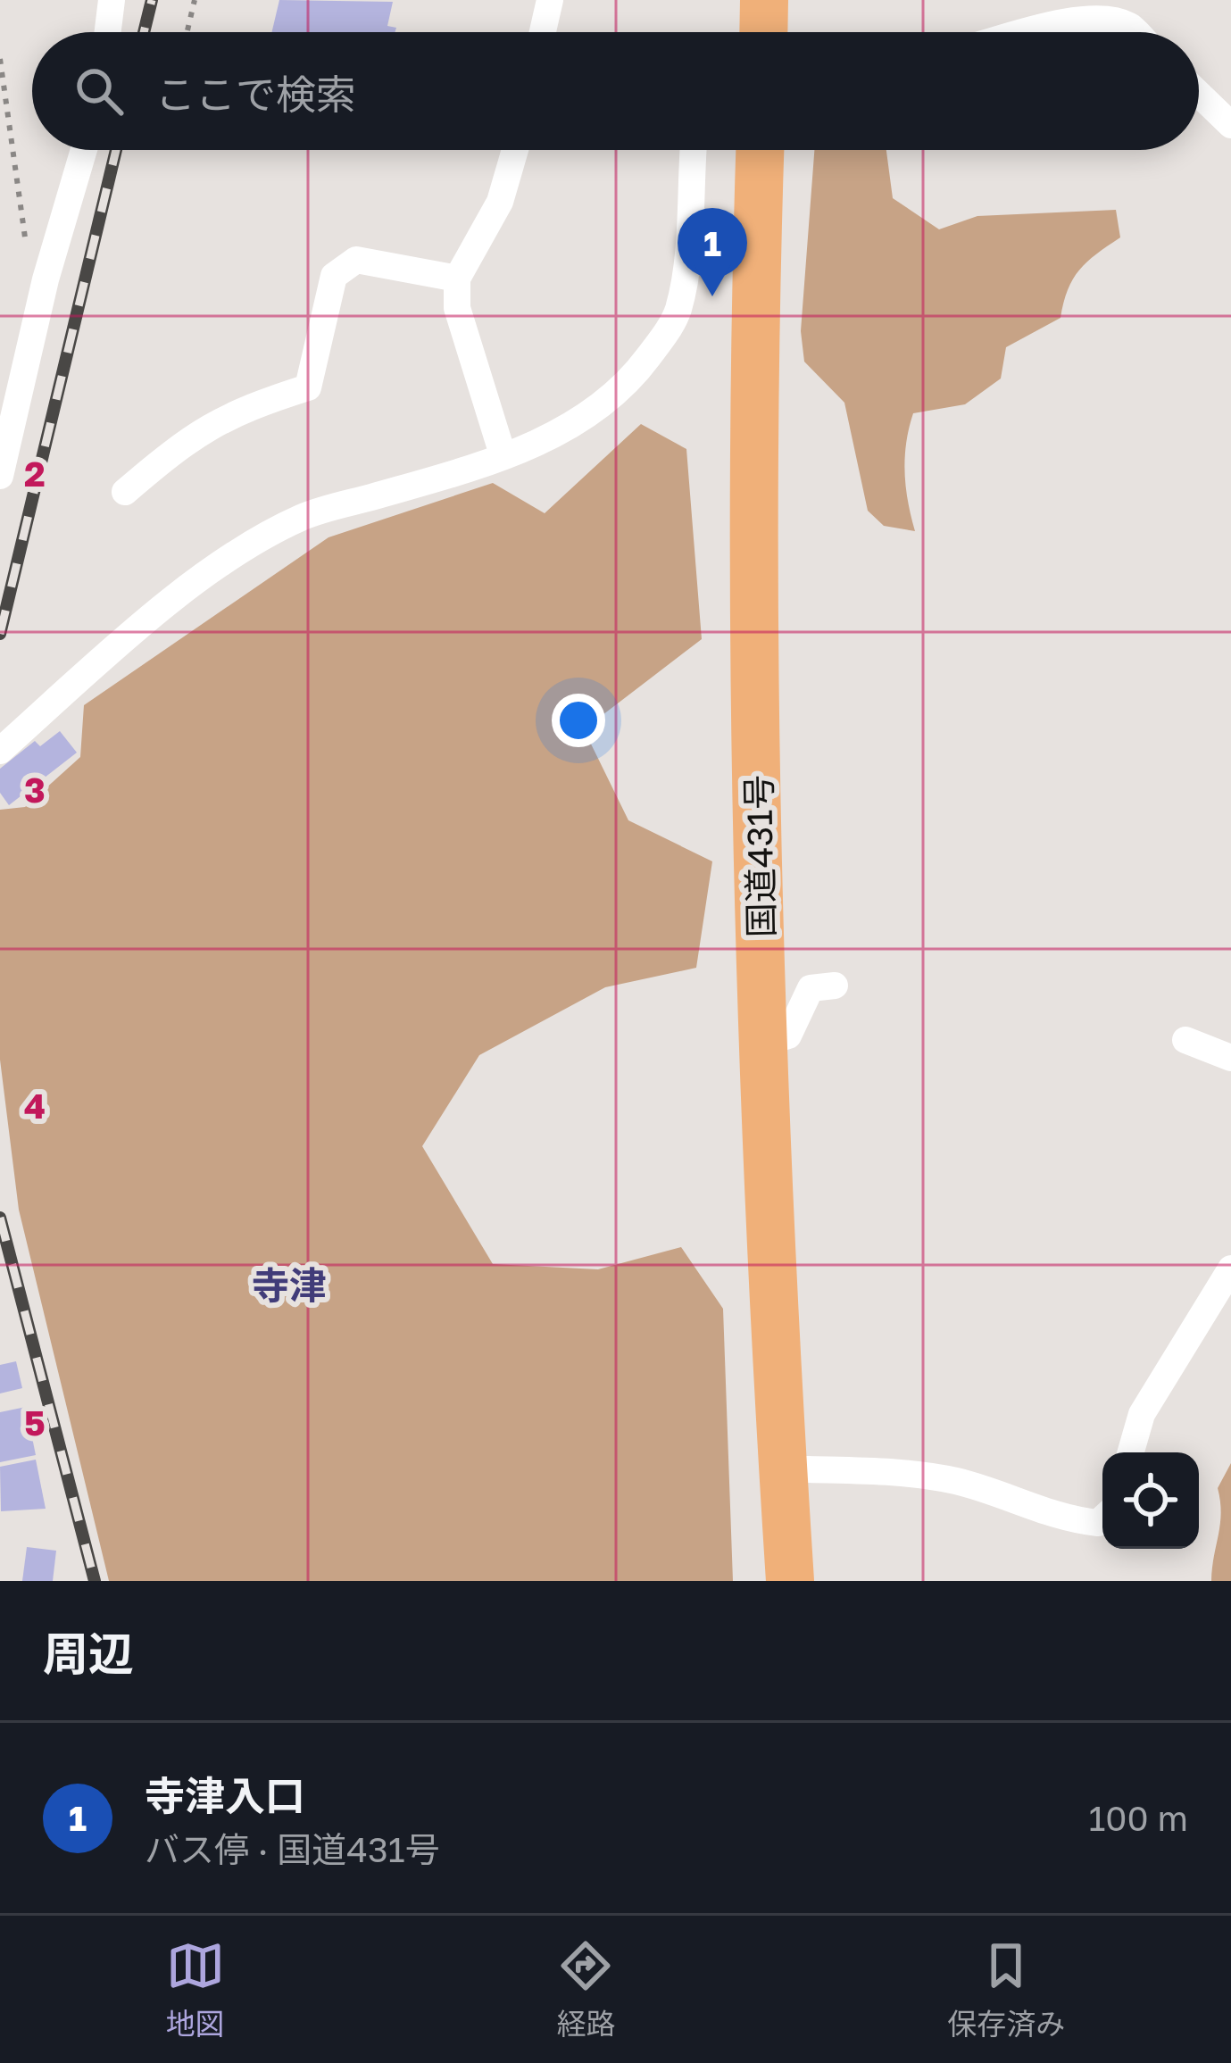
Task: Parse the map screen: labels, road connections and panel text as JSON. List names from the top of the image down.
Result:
{
  "streets": {
    "highway": ["国道431号"]
  },
  "districts": ["寺津"],
  "page": {
    "search": "ここで検索",
    "pins": "1",
    "heading": "周辺",
    "list": [
      {
        "mark": "1",
        "name": "寺津入口",
        "note": "バス停 · 国道431号",
        "value": "100 m"
      }
    ],
    "nav": ["地図", "経路", "保存済み"]
  },
  "grid": {
    "rows": [
      "2",
      "3",
      "4",
      "5"
    ]
  }
}
